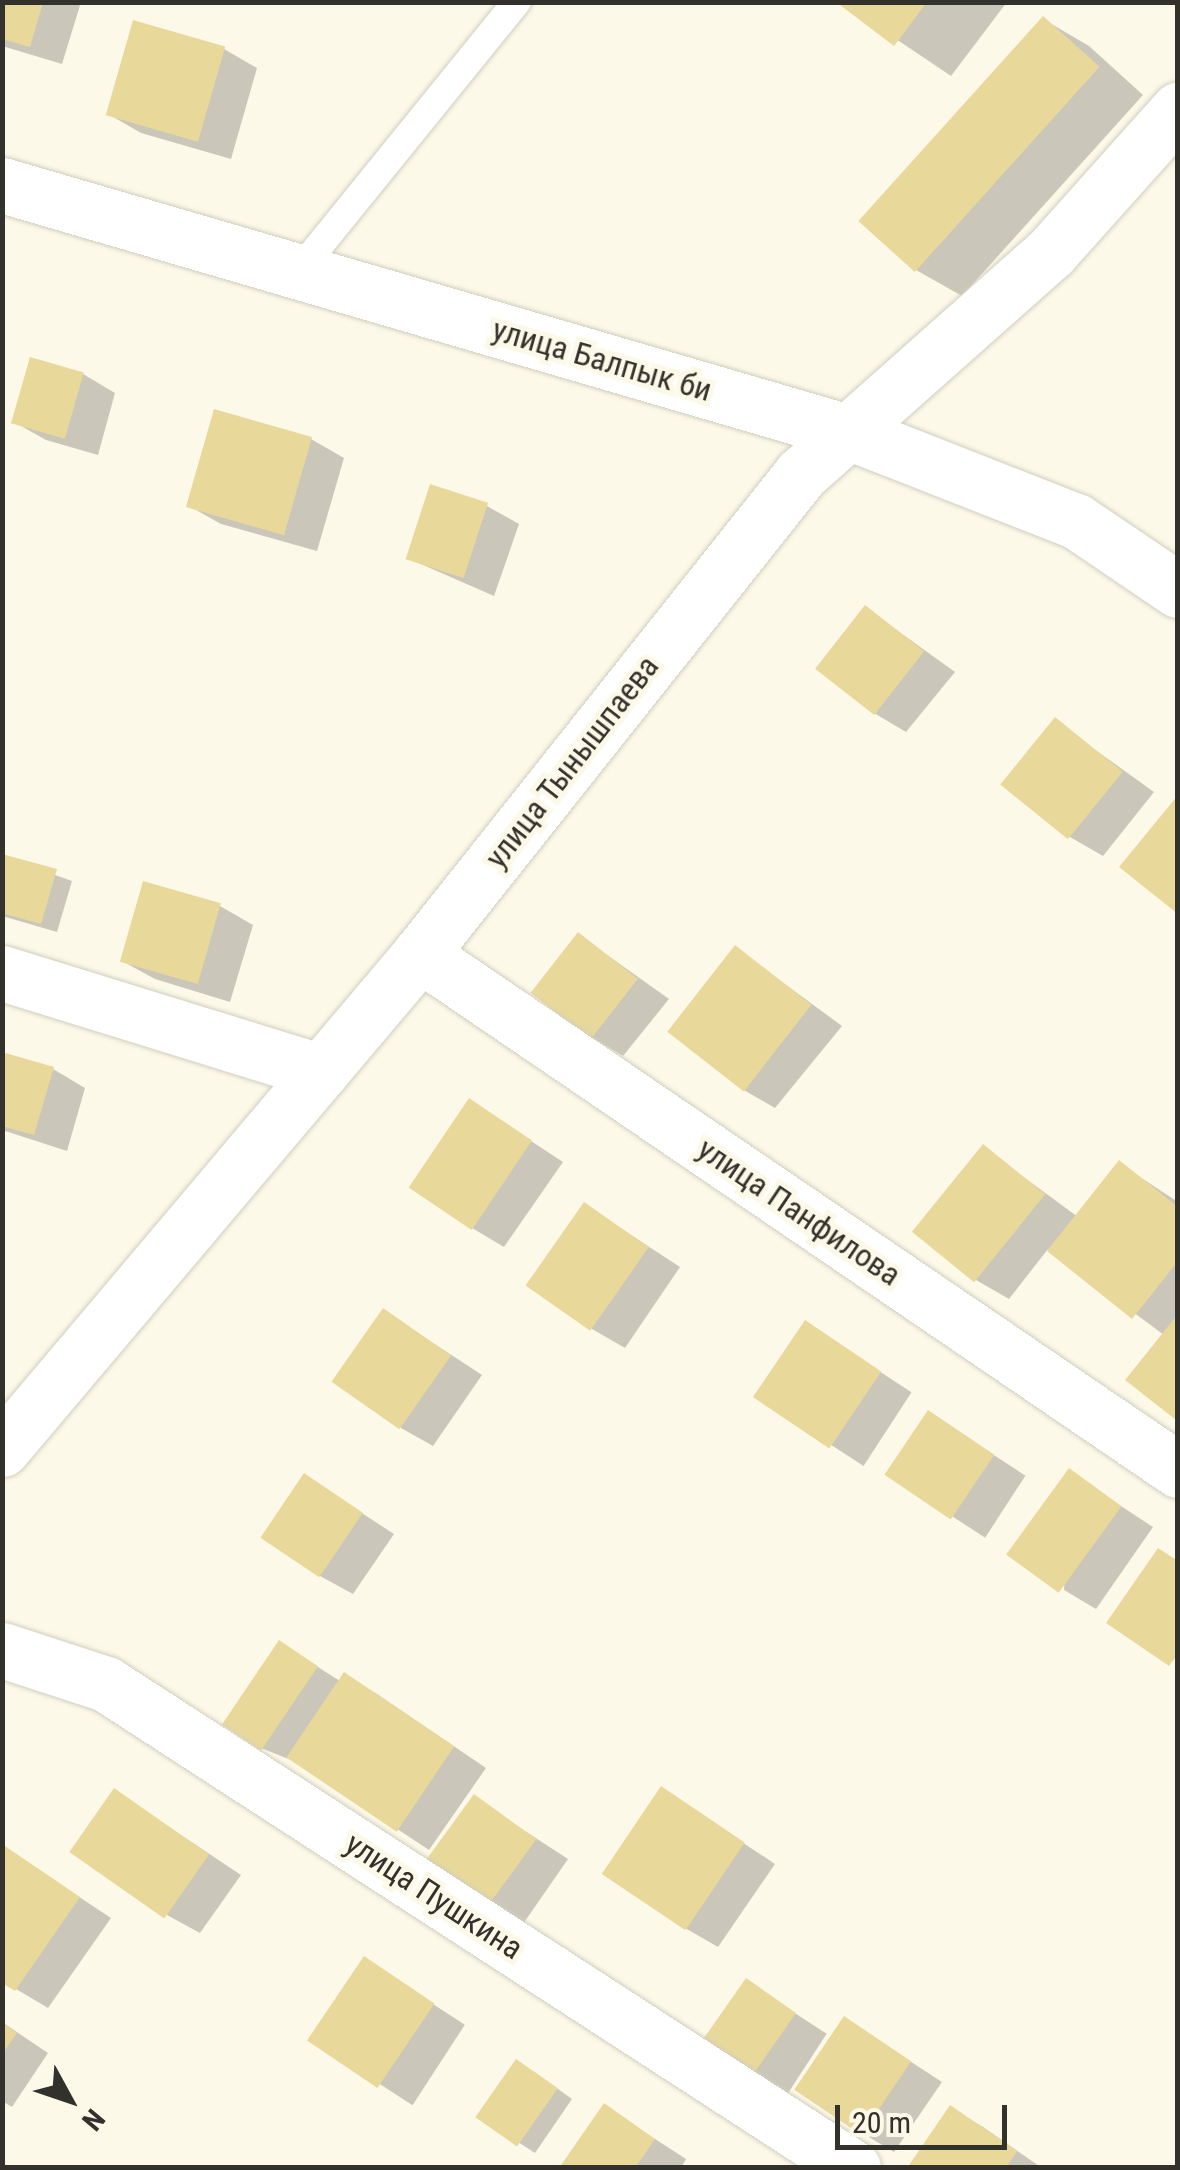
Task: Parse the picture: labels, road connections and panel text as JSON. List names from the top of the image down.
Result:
{
  "streets": {
    "street": [
      "улица Балпык би",
      "улица Тынышпаева",
      "улица Панфилова",
      "улица Пушкина"
    ]
  },
  "crossings": [
    ["улица Балпык би", "улица Тынышпаева"],
    ["улица Тынышпаева", "улица Панфилова"]
  ],
  "scale_bar": "20 m",
  "north": "bottom right"
}
